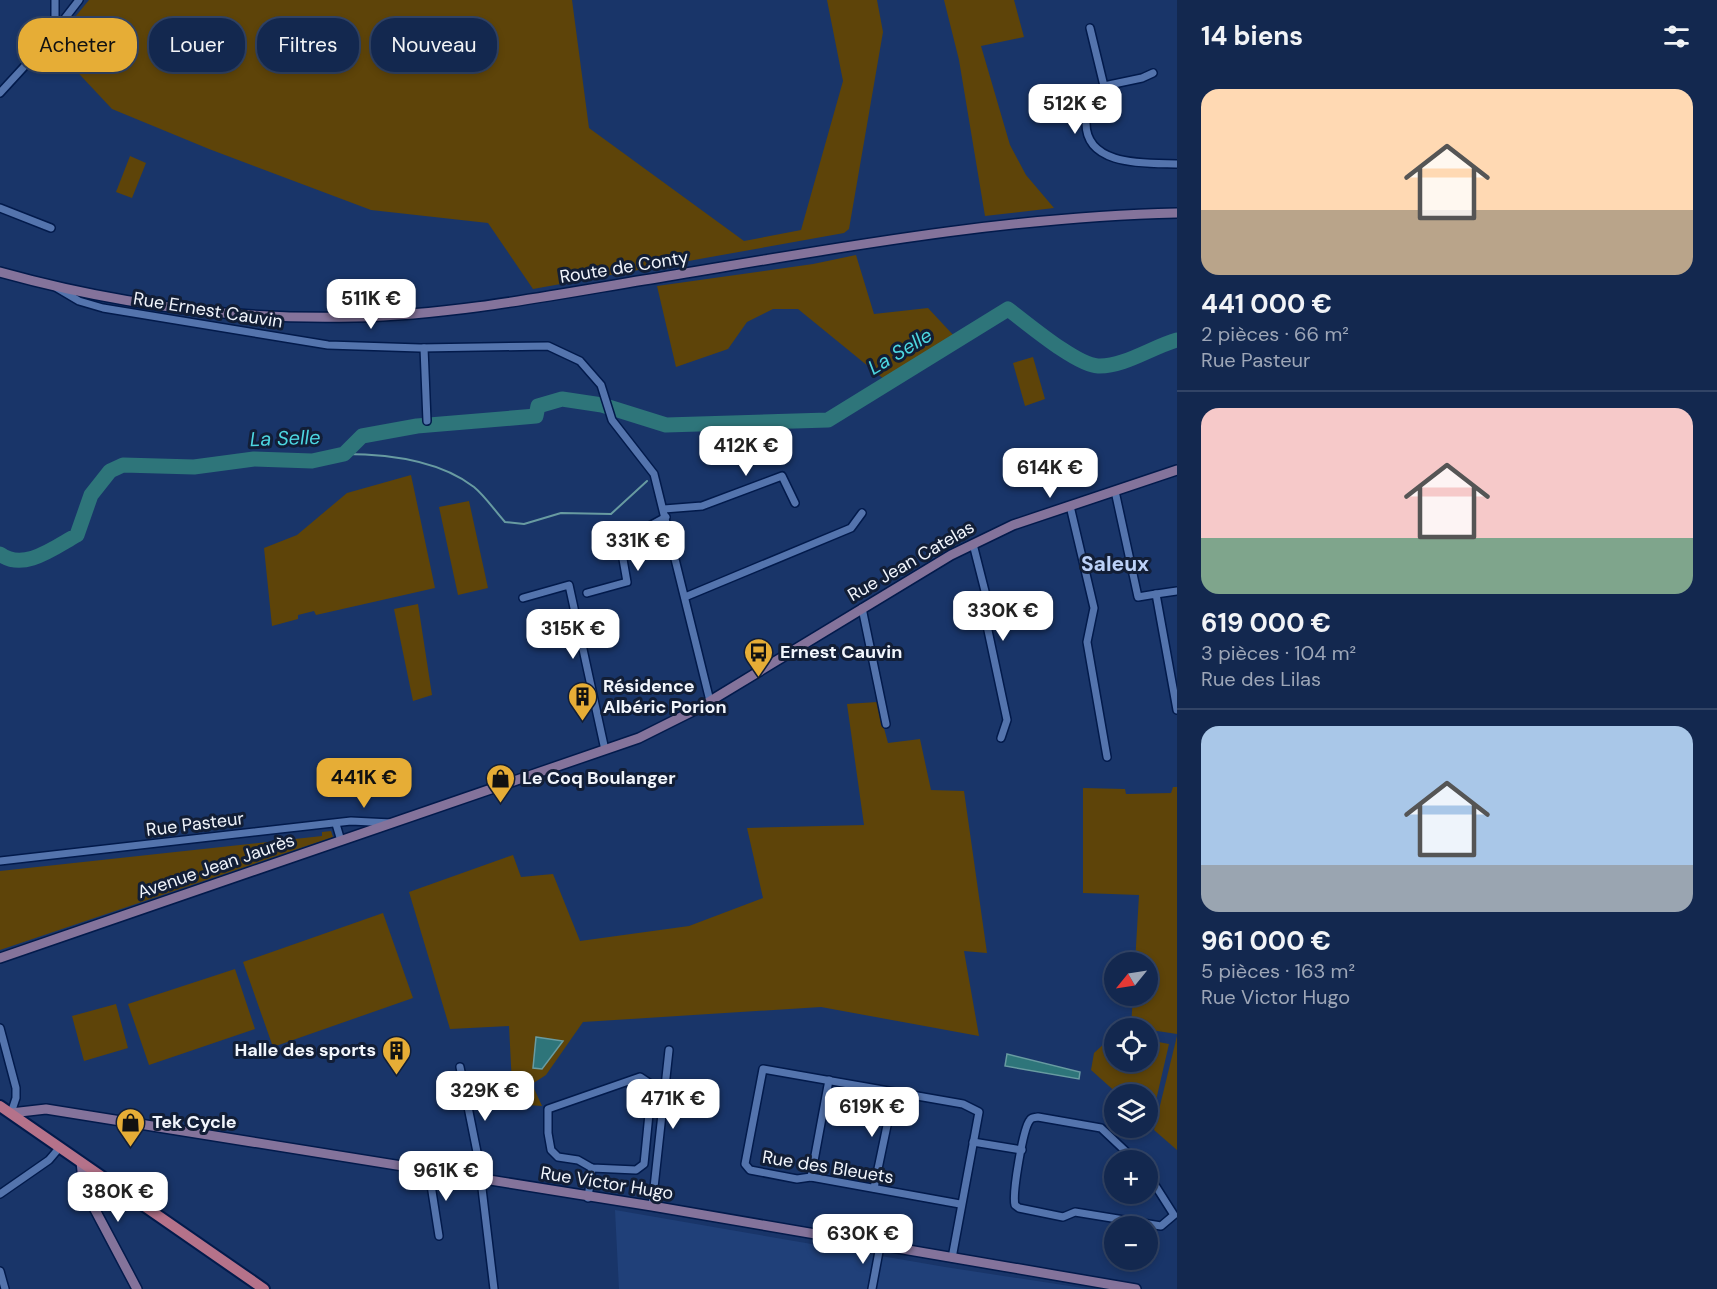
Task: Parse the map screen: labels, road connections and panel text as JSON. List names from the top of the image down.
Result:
{
  "streets": {
    "street": [
      "Route de Conty",
      "Rue Ernest Cauvin",
      "Rue Jean Catelas",
      "Rue Pasteur",
      "Avenue Jean Jaurès",
      "Rue des Bleuets",
      "Rue Victor Hugo"
    ]
  },
  "crossings": [
    ["Route de Conty", "Rue Ernest Cauvin"],
    ["Rue Ernest Cauvin", "Rue Jean Catelas"],
    ["Rue Ernest Cauvin", "Avenue Jean Jaurès"],
    ["Rue Jean Catelas", "Avenue Jean Jaurès"],
    ["Rue Pasteur", "Avenue Jean Jaurès"],
    ["Rue des Bleuets", "Rue Victor Hugo"]
  ],
  "districts": ["Saleux"],
  "water": ["La Selle"],
  "places": {
    "bus stop": ["Ernest Cauvin"],
    "building": ["Résidence Albéric Porion", "Halle des sports"],
    "shop": ["Le Coq Boulanger", "Tek Cycle"]
  },
  "north": "bottom left",
  "page": {
    "heading": "14 biens",
    "chip": [
      "Acheter",
      "Louer",
      "Filtres",
      "Nouveau"
    ],
    "list": [
      {
        "name": "441 000 €",
        "note": "2 pièces · 66 m² · Rue Pasteur"
      },
      {
        "name": "619 000 €",
        "note": "3 pièces · 104 m² · Rue des Lilas"
      },
      {
        "name": "961 000 €",
        "note": "5 pièces · 163 m² · Rue Victor Hugo"
      }
    ],
    "price": [
      "512K €",
      "511K €",
      "412K €",
      "614K €",
      "331K €",
      "330K €",
      "315K €",
      "441K €",
      "329K €",
      "471K €",
      "619K €",
      "961K €",
      "380K €",
      "630K €"
    ],
    "map_buttons": ["+", "−"]
  }
}
